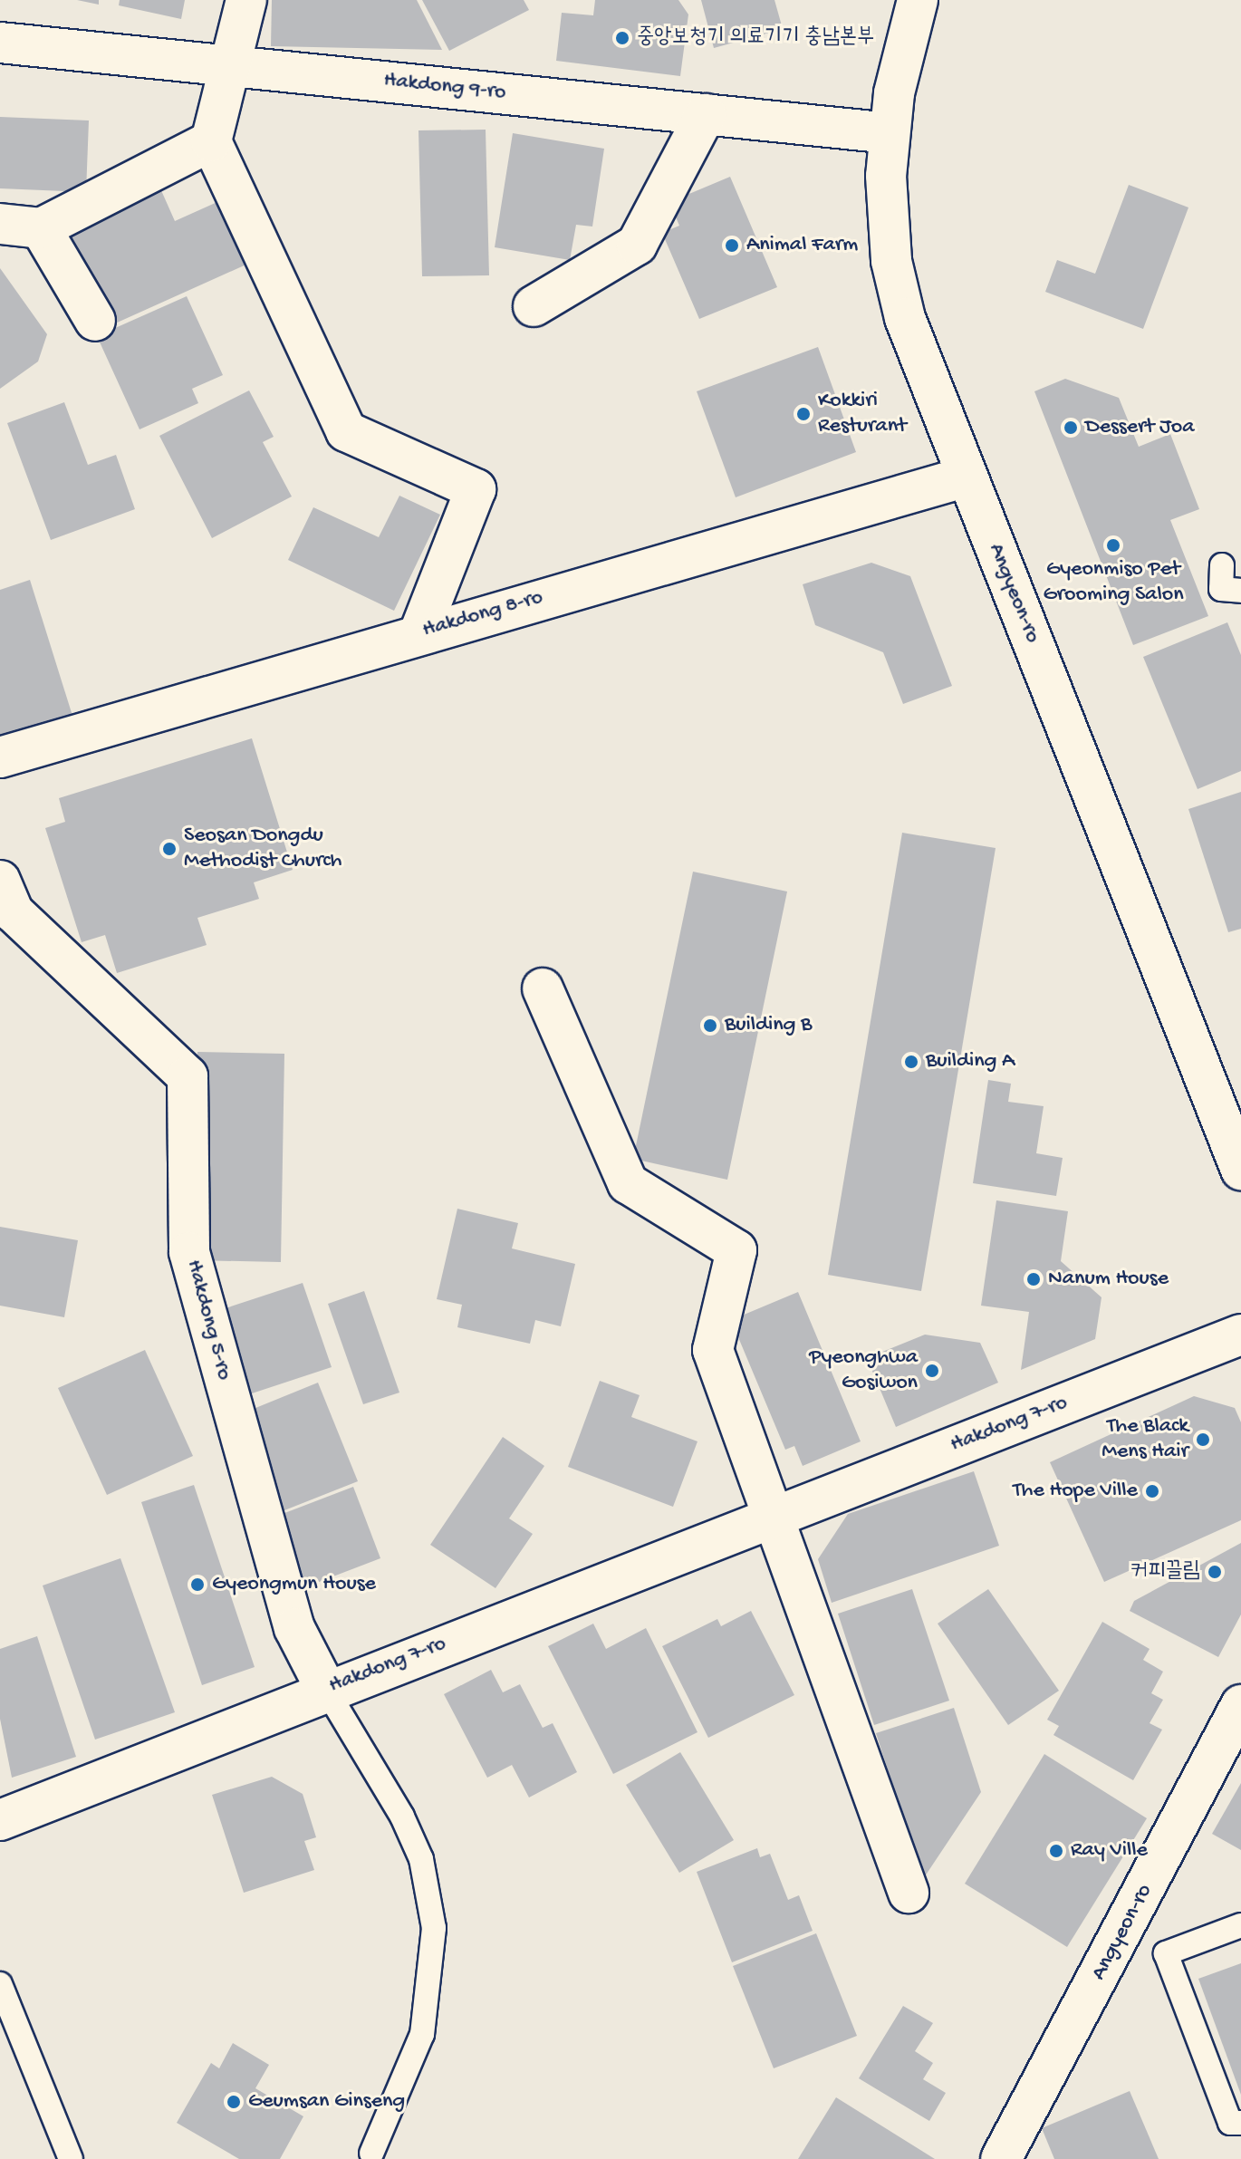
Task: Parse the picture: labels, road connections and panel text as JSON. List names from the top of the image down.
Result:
{
  "streets": {
    "street": [
      "Hakdong 9-ro",
      "Angyeon-ro",
      "Hakdong 8-ro",
      "Hakdong 5-ro",
      "Hakdong 7-ro"
    ]
  },
  "crossings": [
    ["Hakdong 9-ro", "Angyeon-ro"],
    ["Angyeon-ro", "Hakdong 8-ro"],
    ["Hakdong 5-ro", "Hakdong 7-ro"]
  ],
  "places": [
    "중앙보청기 의료기기 충남본부",
    "Animal Farm",
    "Kokkiri Resturant",
    "Dessert Joa",
    "Gyeonmiso Pet Grooming Salon",
    "Seosan Dongdu Methodist Church",
    "Building B",
    "Building A",
    "Nanum House",
    "Pyeonghwa Gosiwon",
    "The Black Mens Hair",
    "The Hope Ville",
    "커피끌림",
    "Gyeongmun House",
    "Ray Ville",
    "Geumsan Ginseng"
  ]
}
